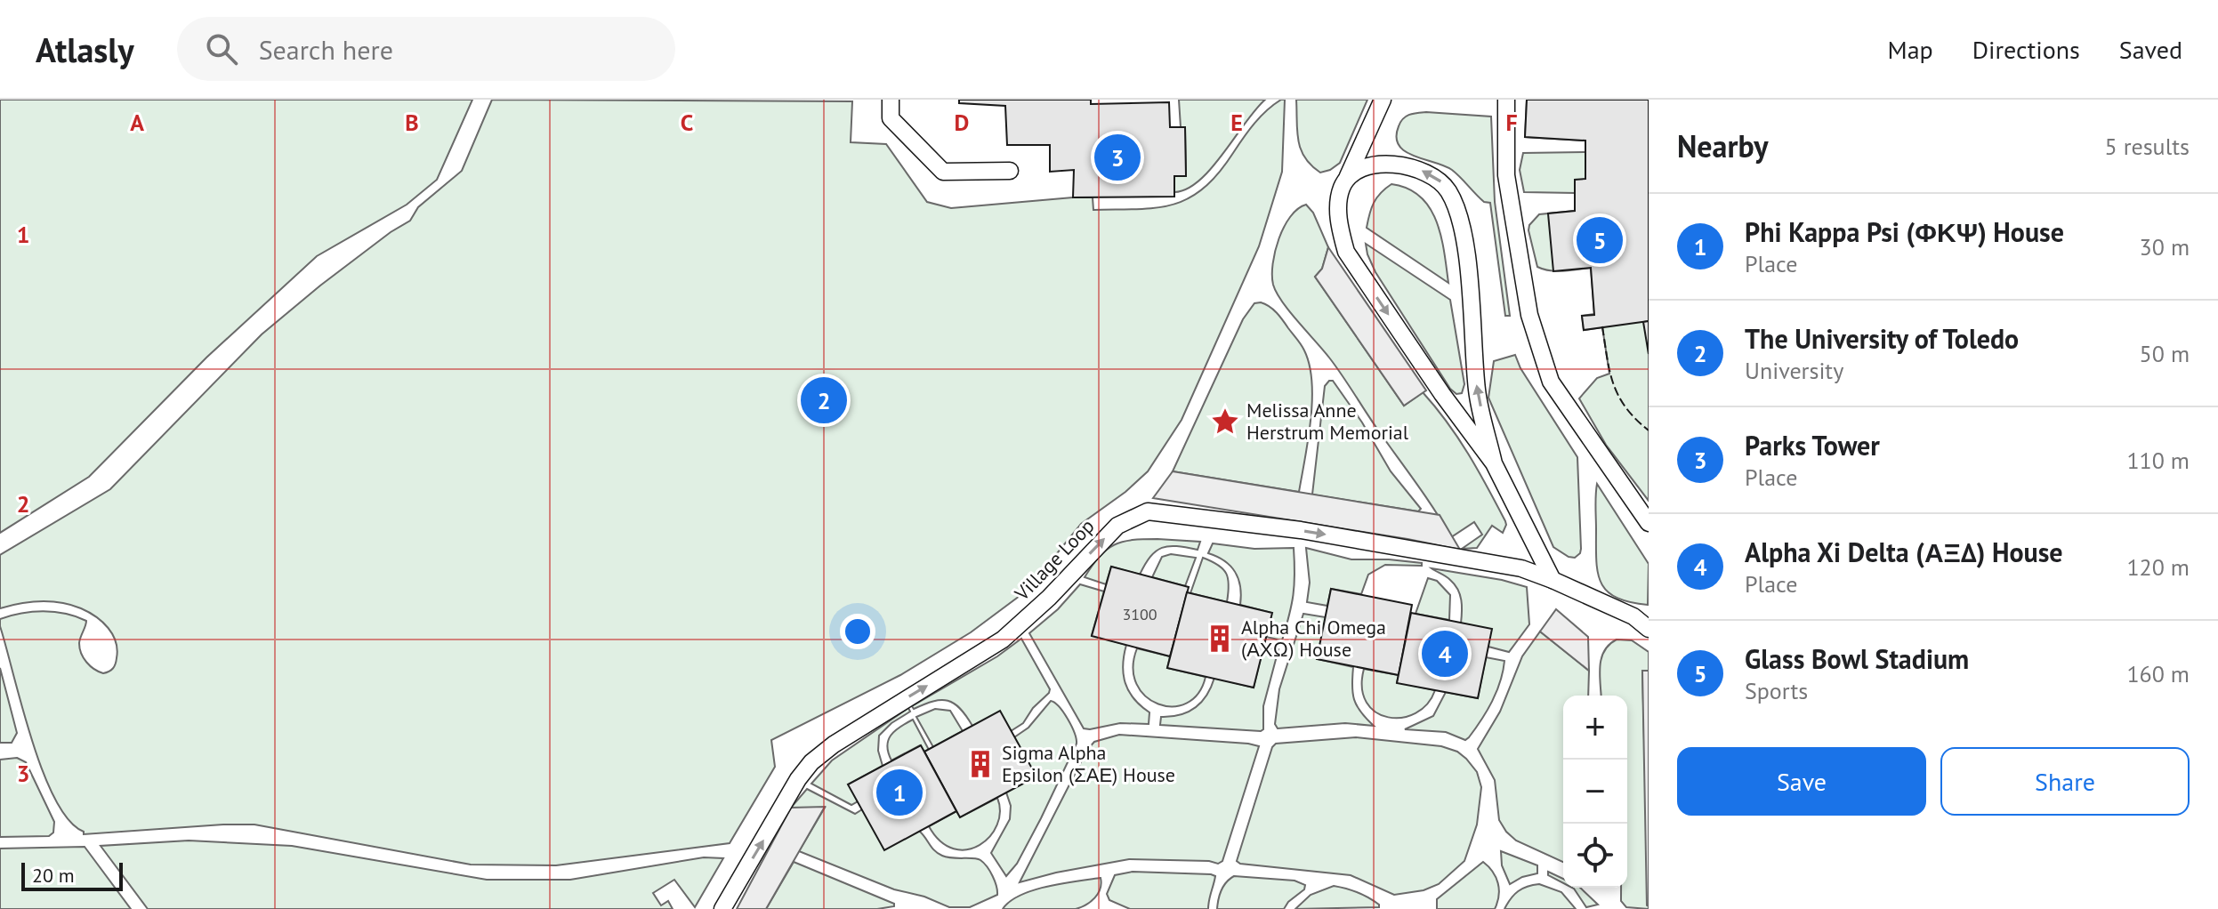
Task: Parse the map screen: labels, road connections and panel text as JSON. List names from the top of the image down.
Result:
{
  "streets": {
    "lane": ["Village Loop"]
  },
  "one_way": ["Village Loop"],
  "places": {
    "place": ["Melissa Anne Herstrum Memorial"],
    "building": ["Alpha Chi Omega (ΑΧΩ) House", "Sigma Alpha Epsilon (ΣΑΕ) House"]
  },
  "house_numbers": ["3100"],
  "scale_bar": "20 m",
  "page": {
    "header": "Atlasly",
    "search": "Search here",
    "nav": ["Map", "Directions", "Saved"],
    "heading": ["Nearby", "5 results"],
    "pins": [
      "3",
      "5",
      "2",
      "4",
      "1"
    ],
    "list": [
      {
        "mark": "1",
        "name": "Phi Kappa Psi (ΦΚΨ) House",
        "note": "Place",
        "value": "30 m"
      },
      {
        "mark": "2",
        "name": "The University of Toledo",
        "note": "University",
        "value": "50 m"
      },
      {
        "mark": "3",
        "name": "Parks Tower",
        "note": "Place",
        "value": "110 m"
      },
      {
        "mark": "4",
        "name": "Alpha Xi Delta (ΑΞΔ) House",
        "note": "Place",
        "value": "120 m"
      },
      {
        "mark": "5",
        "name": "Glass Bowl Stadium",
        "note": "Sports",
        "value": "160 m"
      }
    ],
    "map_buttons": ["+", "−"],
    "buttons": ["Save", "Share"],
    "scale": "20 m"
  },
  "grid": {
    "columns": [
      "A",
      "B",
      "C",
      "D",
      "E",
      "F"
    ],
    "rows": ["1", "2", "3"]
  }
}
